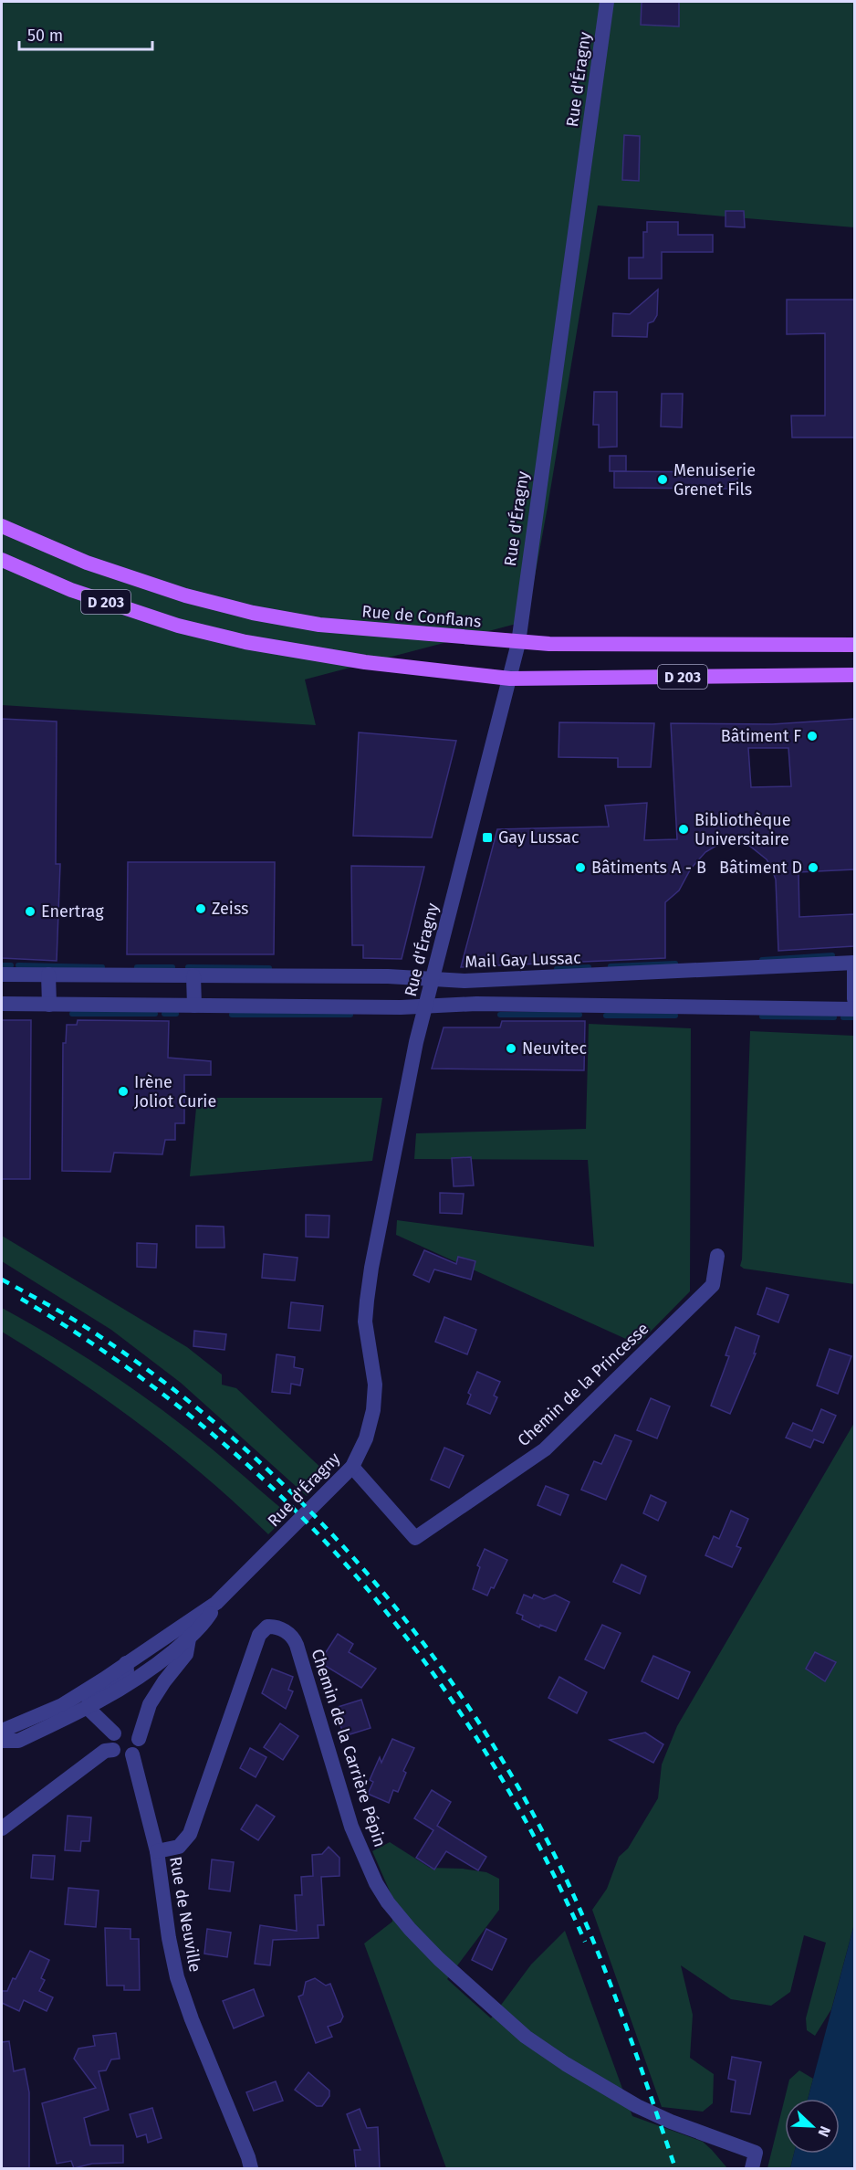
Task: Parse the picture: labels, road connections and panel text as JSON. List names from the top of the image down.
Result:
{
  "streets": {
    "main road": ["D 203", "Rue de Conflans"],
    "street": [
      "Rue d'Éragny",
      "Mail Gay Lussac",
      "Chemin de la Princesse",
      "Chemin de la Carrière Pépin",
      "Rue de Neuville"
    ]
  },
  "crossings": [
    ["Rue d'Éragny", "D 203"],
    ["Rue d'Éragny", "Rue de Conflans"],
    ["Rue d'Éragny", "Mail Gay Lussac"],
    ["Rue d'Éragny", "Chemin de la Princesse"],
    ["Chemin de la Carrière Pépin", "Rue de Neuville"]
  ],
  "places": {
    "other": [
      "Menuiserie Grenet Fils",
      "Bâtiment F",
      "Bibliothèque Universitaire",
      "Bâtiments A - B",
      "Bâtiment D",
      "Zeiss",
      "Enertrag",
      "Neuvitec",
      "Irène Joliot Curie"
    ],
    "transit": ["Gay Lussac"]
  },
  "scale_bar": "50 m",
  "north": "bottom right"
}
